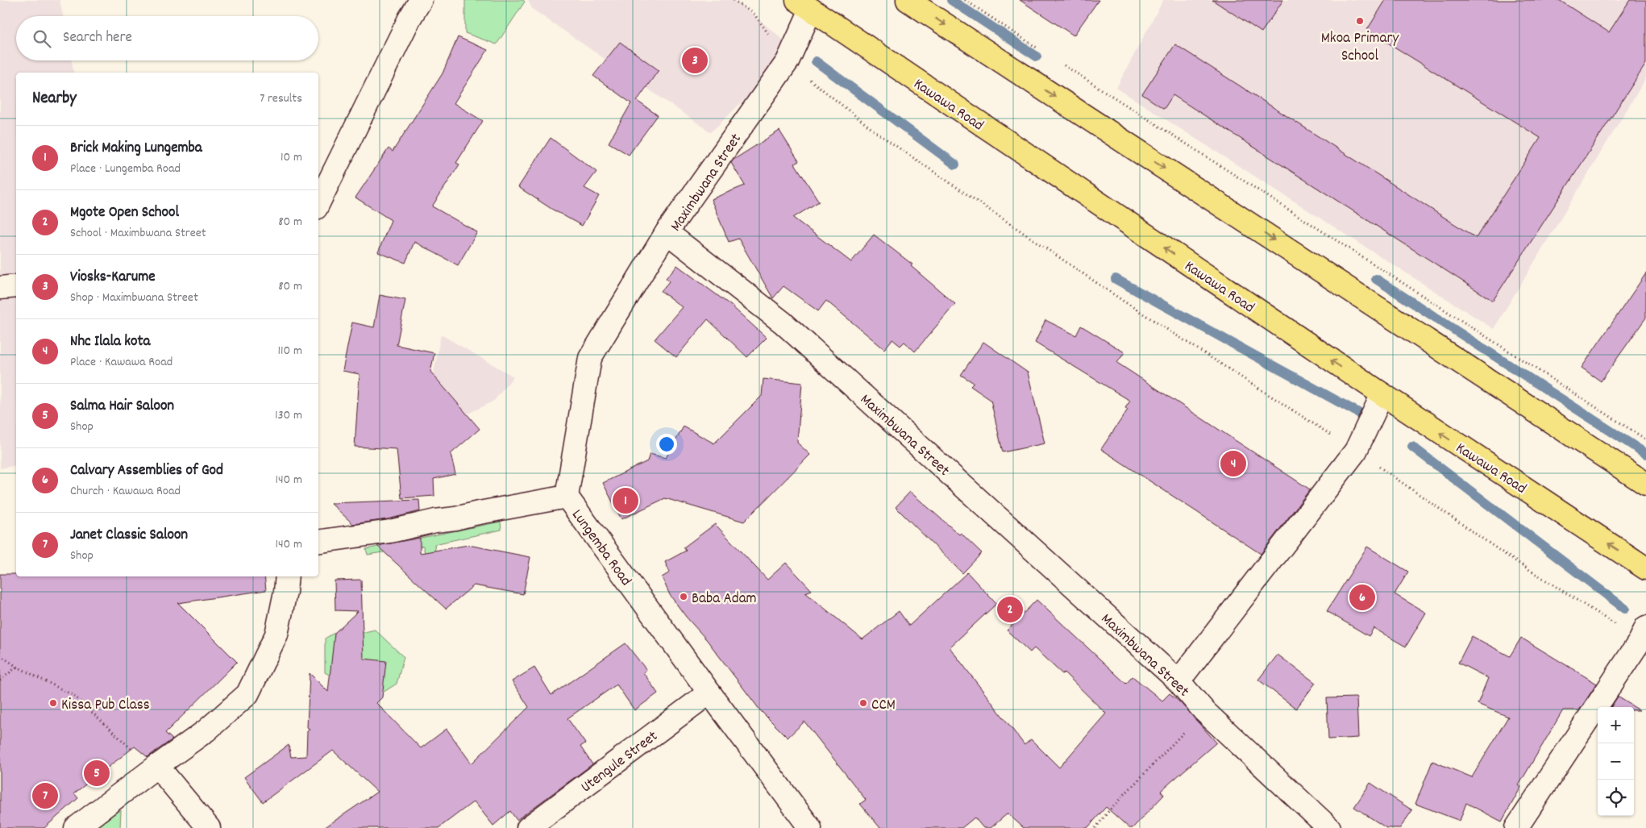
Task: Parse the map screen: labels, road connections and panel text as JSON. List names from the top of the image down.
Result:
{
  "streets": {
    "main road": ["Kawawa Road"],
    "street": ["Maximbwana Street", "Lungemba Road", "Utengule Street"]
  },
  "crossings": [
    ["Kawawa Road", "Maximbwana Street"],
    ["Maximbwana Street", "Lungemba Road"],
    ["Lungemba Road", "Utengule Street"]
  ],
  "places": [
    "Mkoa Primary School",
    "Baba Adam",
    "Kissa Pub Class",
    "CCM"
  ],
  "page": {
    "search": "Search here",
    "pins": [
      "3",
      "4",
      "1",
      "6",
      "2",
      "5",
      "7"
    ],
    "heading": ["Nearby", "7 results"],
    "list": [
      {
        "mark": "1",
        "name": "Brick Making Lungemba",
        "note": "Place · Lungemba Road",
        "value": "10 m"
      },
      {
        "mark": "2",
        "name": "Mgote Open School",
        "note": "School · Maximbwana Street",
        "value": "80 m"
      },
      {
        "mark": "3",
        "name": "Viosks-Karume",
        "note": "Shop · Maximbwana Street",
        "value": "80 m"
      },
      {
        "mark": "4",
        "name": "Nhc Ilala kota",
        "note": "Place · Kawawa Road",
        "value": "110 m"
      },
      {
        "mark": "5",
        "name": "Salma Hair Saloon",
        "note": "Shop",
        "value": "130 m"
      },
      {
        "mark": "6",
        "name": "Calvary Assemblies of God",
        "note": "Church · Kawawa Road",
        "value": "140 m"
      },
      {
        "mark": "7",
        "name": "Janet Classic Saloon",
        "note": "Shop",
        "value": "140 m"
      }
    ],
    "map_buttons": ["+", "−"]
  }
}
